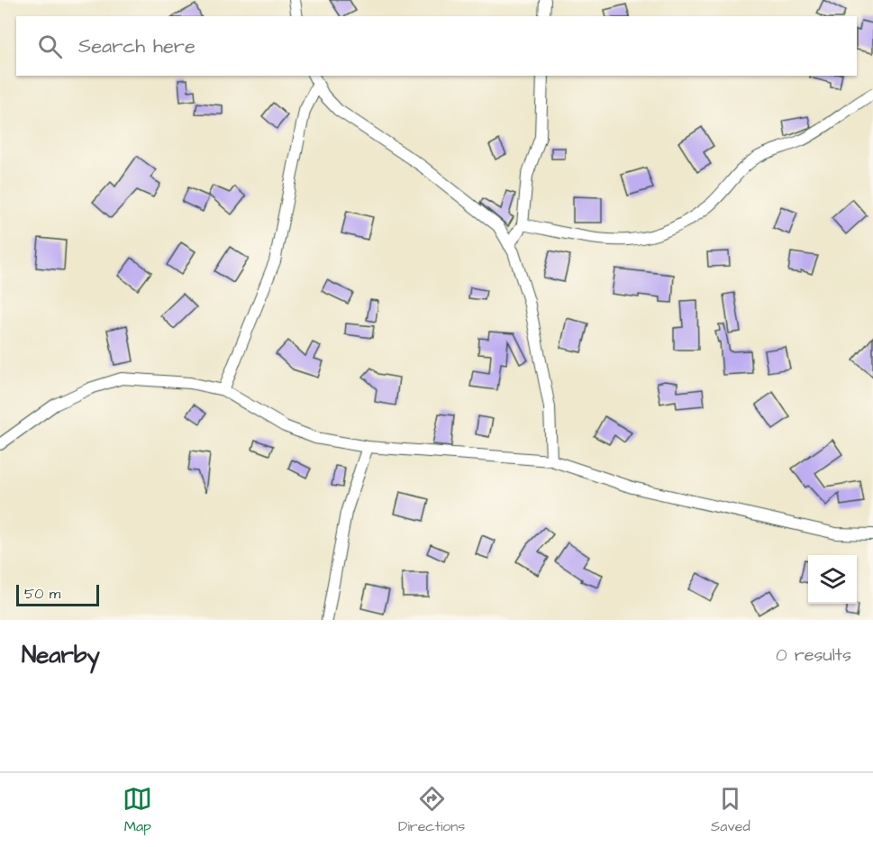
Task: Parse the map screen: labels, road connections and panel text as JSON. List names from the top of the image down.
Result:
{
  "scale_bar": "50 m",
  "page": {
    "search": "Search here",
    "scale": "50 m",
    "heading": ["Nearby", "0 results"],
    "nav": ["Map", "Directions", "Saved"]
  }
}
